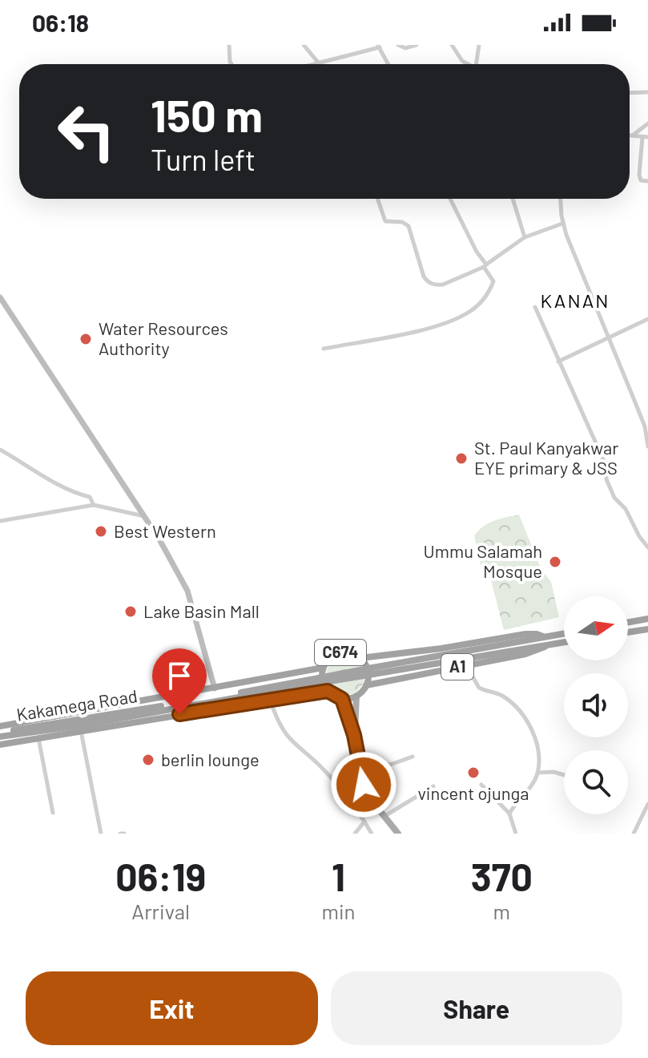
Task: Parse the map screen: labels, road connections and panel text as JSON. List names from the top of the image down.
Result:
{
  "streets": {
    "highway": ["C674", "A1", "Kakamega Road"]
  },
  "crossings": [
    ["C674", "A1"],
    ["A1", "Kakamega Road"]
  ],
  "districts": ["KANAN"],
  "places": [
    "Water Resources Authority",
    "St. Paul Kanyakwar EYE primary & JSS",
    "Best Western",
    "Ummu Salamah Mosque",
    "Lake Basin Mall",
    "berlin lounge",
    "vincent ojunga"
  ],
  "north": "right",
  "page": {
    "status": "06:18",
    "turn": ["150 m", "Turn left"],
    "eta": [
      "06:19",
      "Arrival",
      "1",
      "min",
      "370",
      "m"
    ],
    "buttons": ["Exit", "Share"]
  }
}
